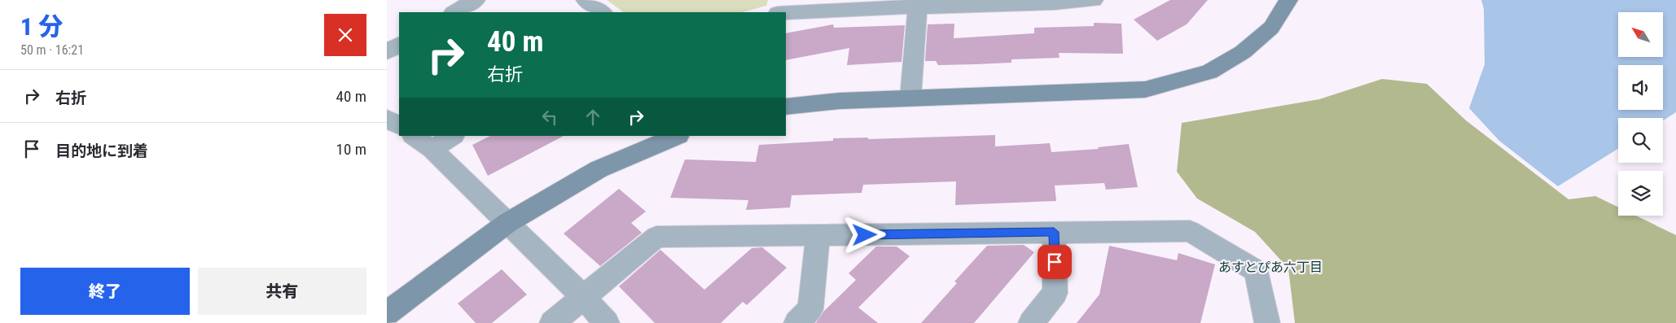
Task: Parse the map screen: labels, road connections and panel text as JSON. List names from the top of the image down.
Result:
{
  "districts": ["あすとぴあ六丁目"],
  "north": "top left",
  "page": {
    "heading": ["1 分", "50 m · 16:21"],
    "turn": ["40 m", "右折"],
    "list": [
      {
        "name": "右折",
        "value": "40 m"
      },
      {
        "name": "目的地に到着",
        "value": "10 m"
      }
    ],
    "buttons": ["終了", "共有"]
  }
}
